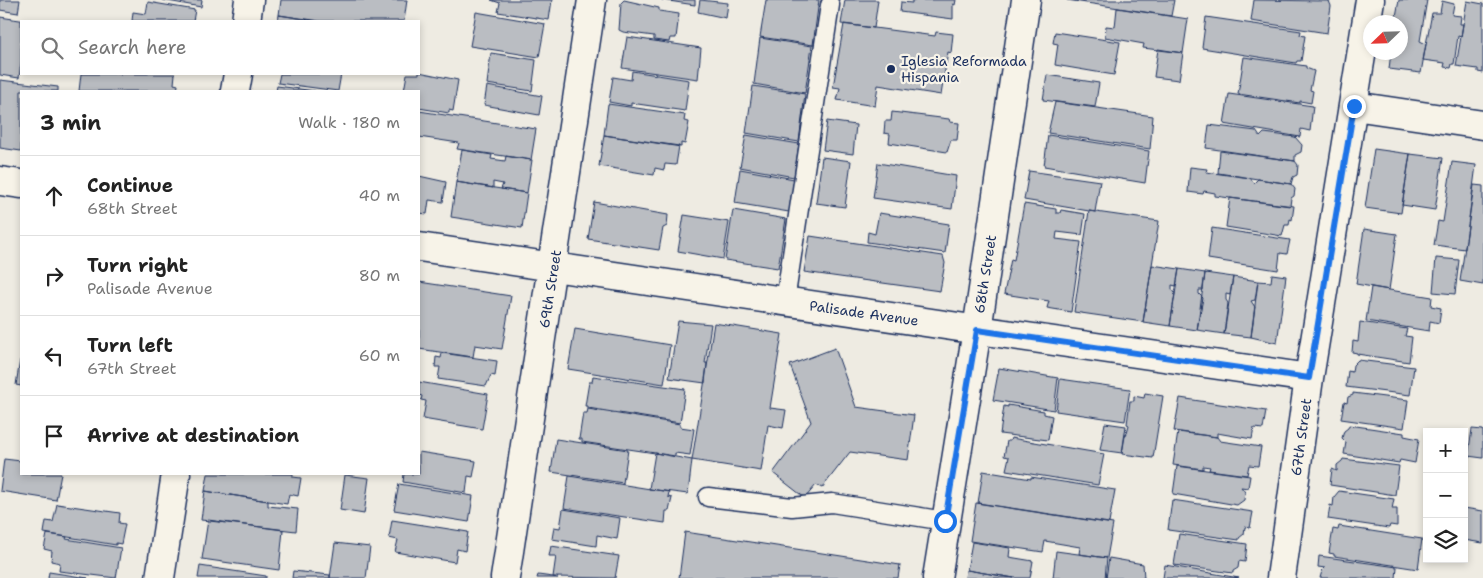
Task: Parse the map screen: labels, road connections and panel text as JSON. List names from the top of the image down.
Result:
{
  "streets": {
    "street": [
      "68th Street",
      "69th Street",
      "Palisade Avenue",
      "67th Street"
    ]
  },
  "crossings": [
    ["68th Street", "Palisade Avenue"],
    ["69th Street", "Palisade Avenue"],
    ["Palisade Avenue", "67th Street"]
  ],
  "places": ["Iglesia Reformada Hispania"],
  "north": "bottom left",
  "page": {
    "search": "Search here",
    "heading": ["3 min", "Walk · 180 m"],
    "list": [
      ["Continue", "68th Street", "40 m"],
      ["Turn right", "Palisade Avenue", "80 m"],
      ["Turn left", "67th Street", "60 m"],
      "Arrive at destination"
    ],
    "map_buttons": ["+", "−"]
  }
}
